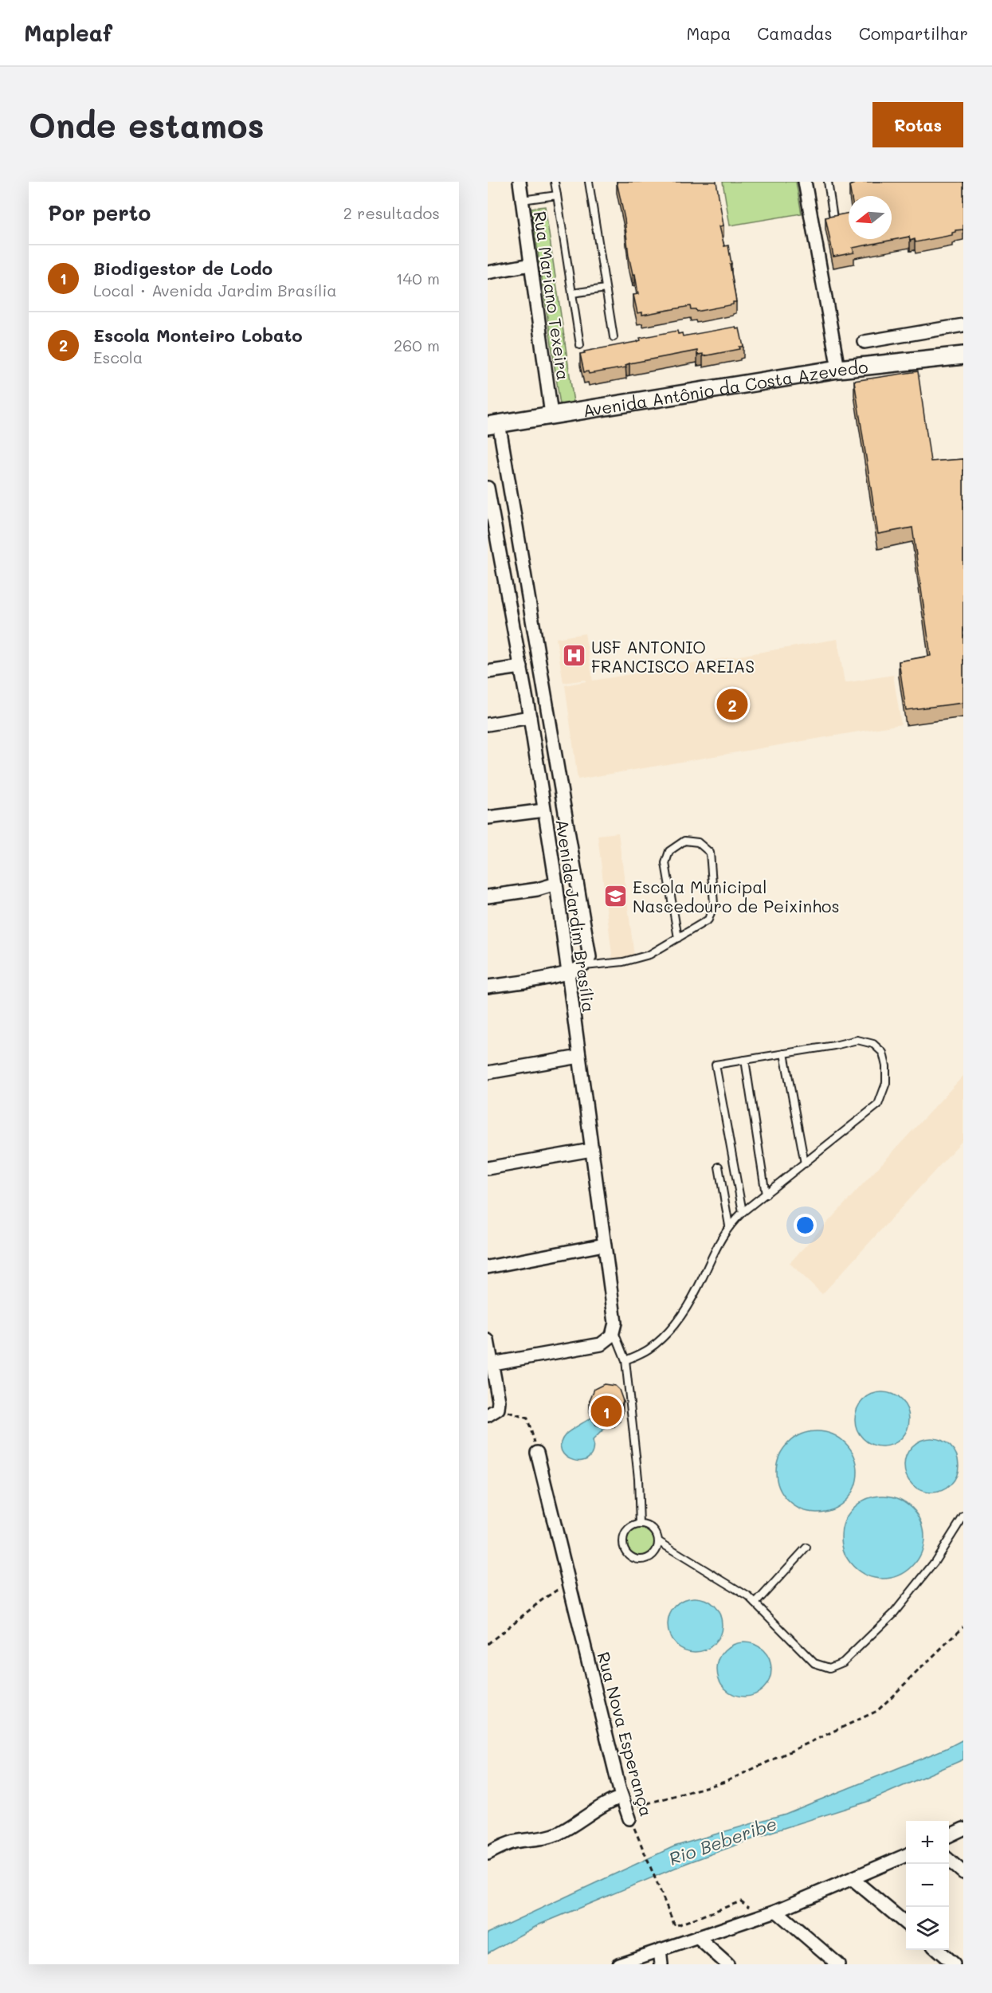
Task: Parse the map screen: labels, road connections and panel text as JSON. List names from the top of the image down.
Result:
{
  "streets": {
    "main road": ["Avenida Antônio da Costa Azevedo"],
    "street": ["Rua Mariano Texeira", "Avenida Jardim Brasília", "Rua Nova Esperança"]
  },
  "crossings": [
    ["Rua Mariano Texeira", "Avenida Antônio da Costa Azevedo"],
    ["Avenida Antônio da Costa Azevedo", "Avenida Jardim Brasília"]
  ],
  "water": ["Rio Beberibe"],
  "places": {
    "hospital": ["USF ANTONIO FRANCISCO AREIAS"],
    "school or university": ["Escola Municipal Nascedouro de Peixinhos"]
  },
  "north": "left",
  "page": {
    "header": "Mapleaf",
    "nav": ["Mapa", "Camadas", "Compartilhar"],
    "buttons": "Rotas",
    "title": "Onde estamos",
    "heading": ["Por perto", "2 resultados"],
    "list": [
      {
        "mark": "1",
        "name": "Biodigestor de Lodo",
        "note": "Local · Avenida Jardim Brasília",
        "value": "140 m"
      },
      {
        "mark": "2",
        "name": "Escola Monteiro Lobato",
        "note": "Escola",
        "value": "260 m"
      }
    ],
    "pins": ["2", "1"],
    "map_buttons": ["+", "−"]
  }
}
